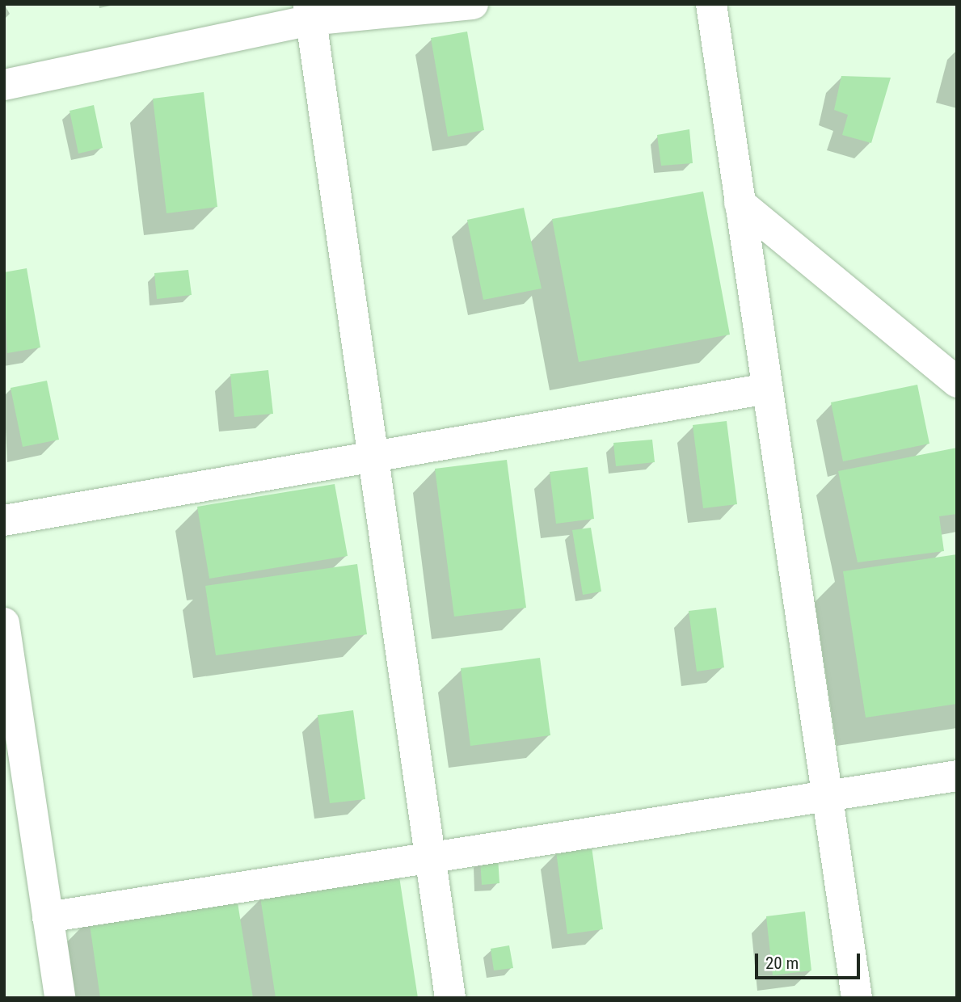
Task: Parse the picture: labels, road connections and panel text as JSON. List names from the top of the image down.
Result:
{
  "scale_bar": "20 m"
}
